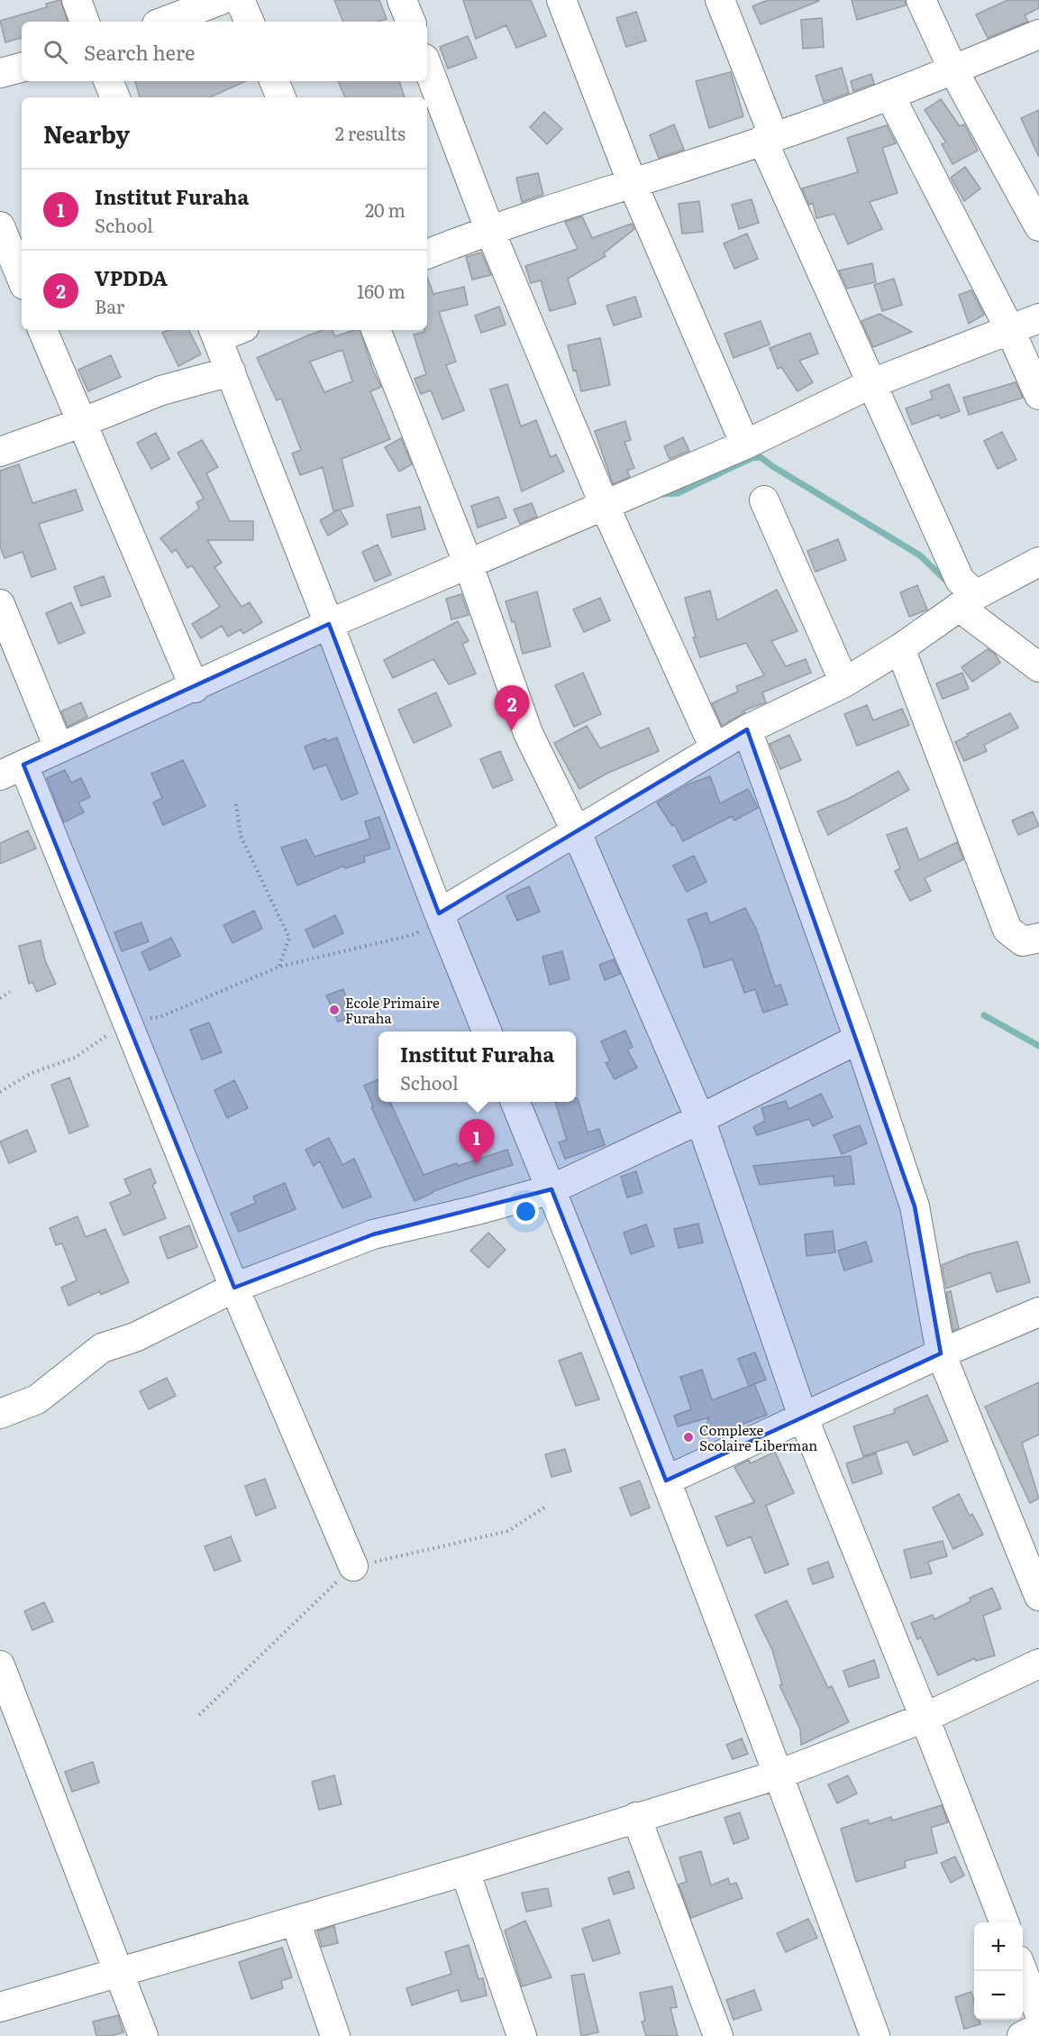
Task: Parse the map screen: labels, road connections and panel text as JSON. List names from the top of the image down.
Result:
{
  "places": ["Ecole Primaire Furaha", "Complexe Scolaire Liberman"],
  "page": {
    "search": "Search here",
    "heading": ["Nearby", "2 results"],
    "list": [
      {
        "mark": "1",
        "name": "Institut Furaha",
        "note": "School",
        "value": "20 m"
      },
      {
        "mark": "2",
        "name": "VPDDA",
        "note": "Bar",
        "value": "160 m"
      }
    ],
    "pins": ["2", "1"],
    "popup": ["Institut Furaha", "School"],
    "map_buttons": ["+", "−"]
  }
}
